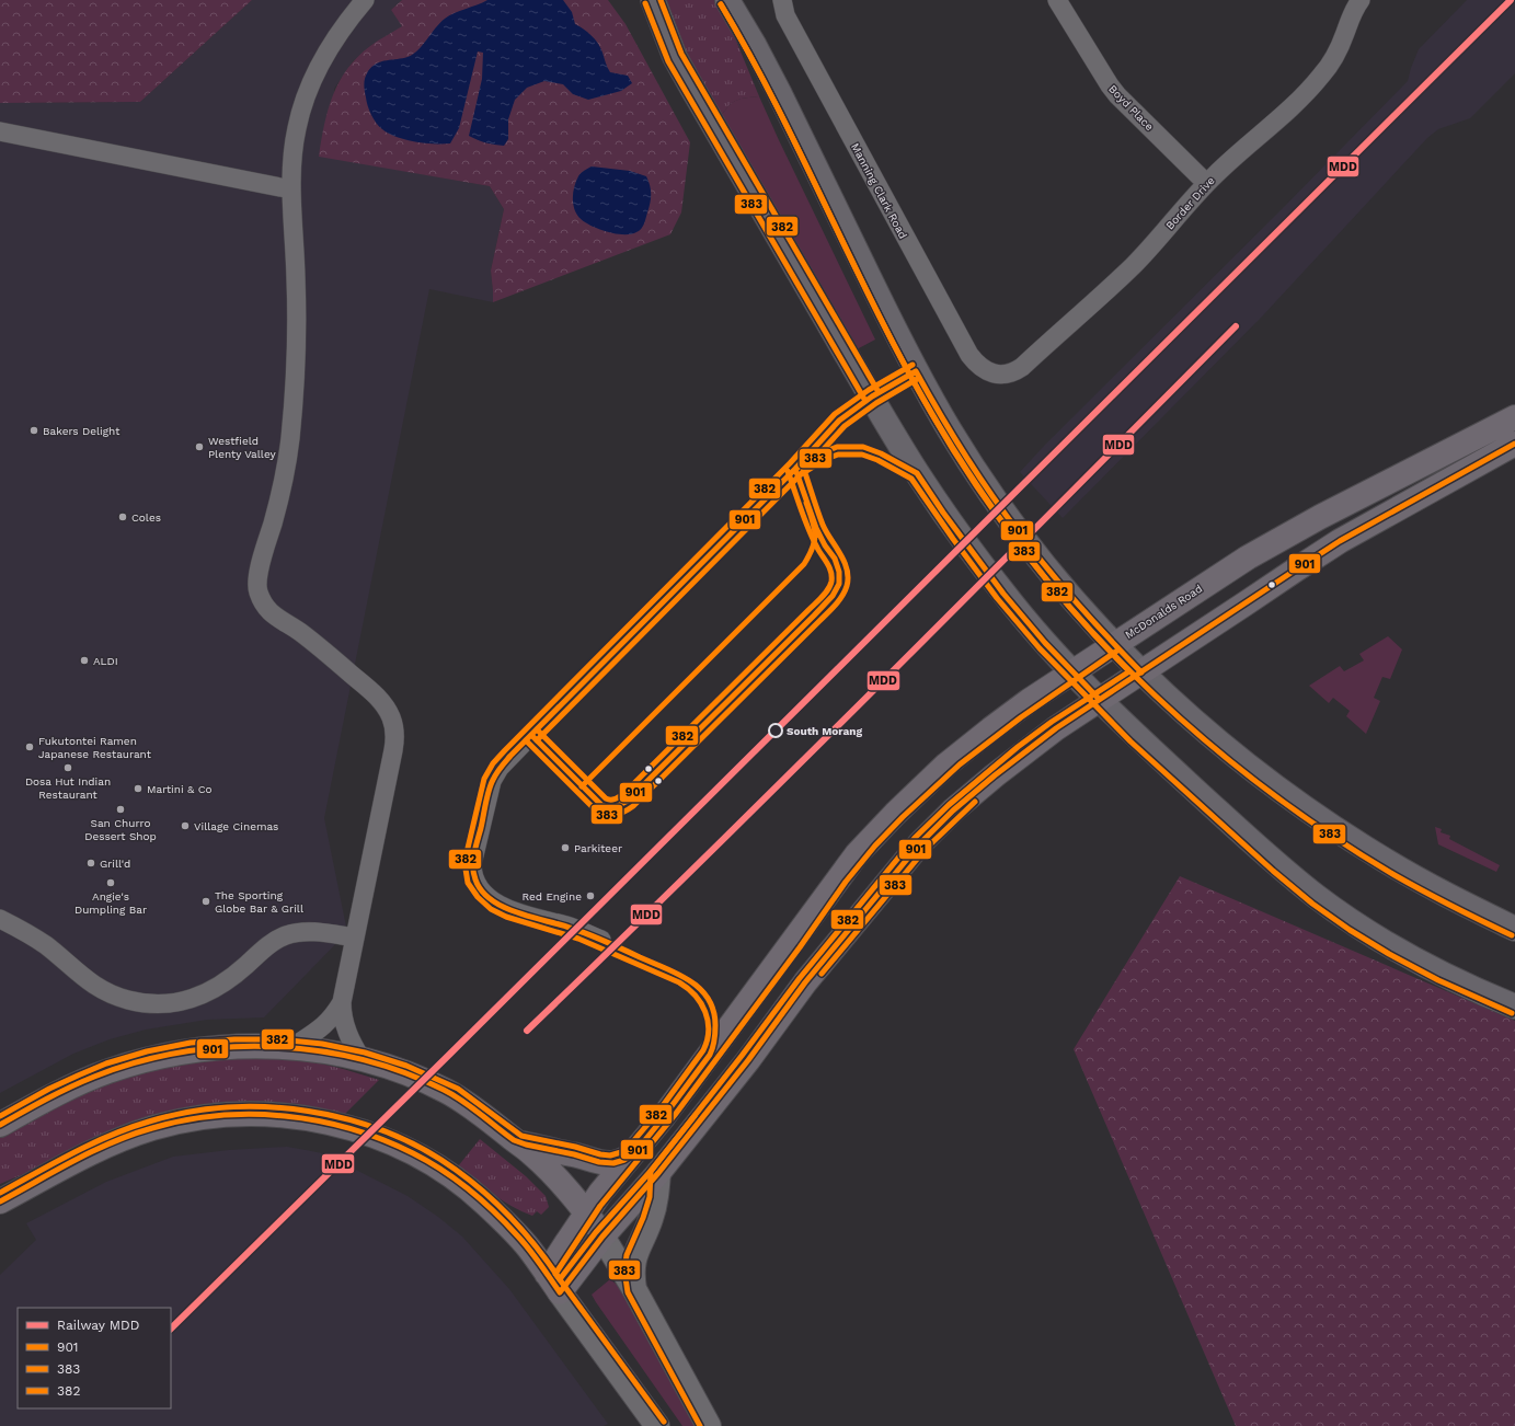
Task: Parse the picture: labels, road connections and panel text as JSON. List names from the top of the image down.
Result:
{
  "streets": {
    "main road": ["McDonalds Road"],
    "street": ["Boyd Place", "Manning Clark Road", "Border Drive"]
  },
  "crossings": [
    ["Boyd Place", "Border Drive"],
    ["Manning Clark Road", "Border Drive"]
  ],
  "places": [
    "Bakers Delight",
    "Westfield Plenty Valley",
    "Coles",
    "ALDI",
    "South Morang",
    "Fukutontei Ramen Japanese Restaurant",
    "Dosa Hut Indian Restaurant",
    "Martini & Co",
    "San Churro Dessert Shop",
    "Village Cinemas",
    "Parkiteer",
    "Grill'd",
    "Angie's Dumpling Bar",
    "Red Engine",
    "The Sporting Globe Bar & Grill"
  ],
  "lines": [
    "rail line MDD",
    "transit line 382",
    "transit line 383",
    "transit line 901"
  ],
  "legend": [
    "Railway MDD",
    "901",
    "383",
    "382"
  ]
}
